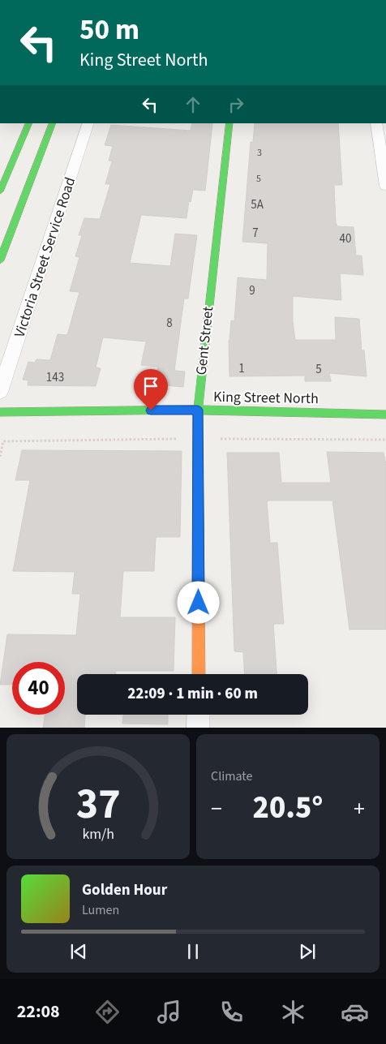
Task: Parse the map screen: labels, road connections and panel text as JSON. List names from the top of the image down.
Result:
{
  "streets": {
    "street": ["Victoria Street Service Road", "Gent Street", "King Street North"]
  },
  "crossings": [
    ["Gent Street", "King Street North"]
  ],
  "house_numbers": [
    "3",
    "5",
    "5A",
    "7",
    "40",
    "9",
    "8",
    "1",
    "5",
    "143"
  ],
  "page": {
    "turn": ["50 m", "King Street North"],
    "limit": "40",
    "trip": "22:09 · 1 min · 60 m",
    "tile": "Climate",
    "heat": ["−", "20.5°", "+"],
    "song": ["Golden Hour", "Lumen"],
    "tabs": "22:08",
    "gauge": ["37", "km/h"]
  }
}
